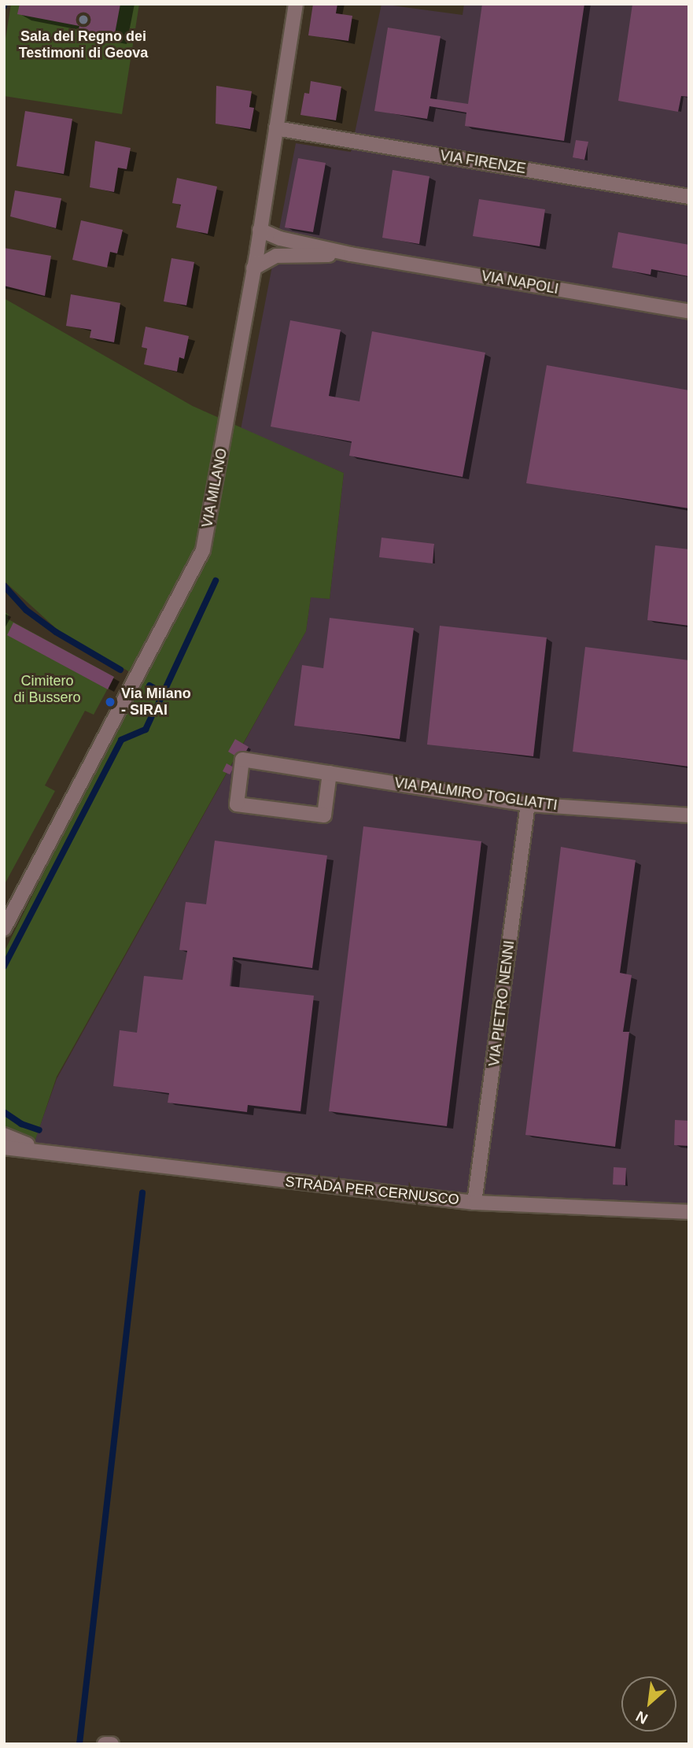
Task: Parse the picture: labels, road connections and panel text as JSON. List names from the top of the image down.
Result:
{
  "streets": {
    "street": [
      "VIA FIRENZE",
      "VIA NAPOLI",
      "VIA MILANO",
      "VIA PALMIRO TOGLIATTI",
      "VIA PIETRO NENNI",
      "STRADA PER CERNUSCO"
    ]
  },
  "crossings": [
    ["VIA FIRENZE", "VIA MILANO"],
    ["VIA NAPOLI", "VIA MILANO"],
    ["VIA PALMIRO TOGLIATTI", "VIA PIETRO NENNI"],
    ["VIA PIETRO NENNI", "STRADA PER CERNUSCO"]
  ],
  "parks": ["Cimitero di Bussero"],
  "places": ["Sala del Regno dei Testimoni di Geova", "Via Milano - SIRAI"],
  "north": "bottom left"
}
